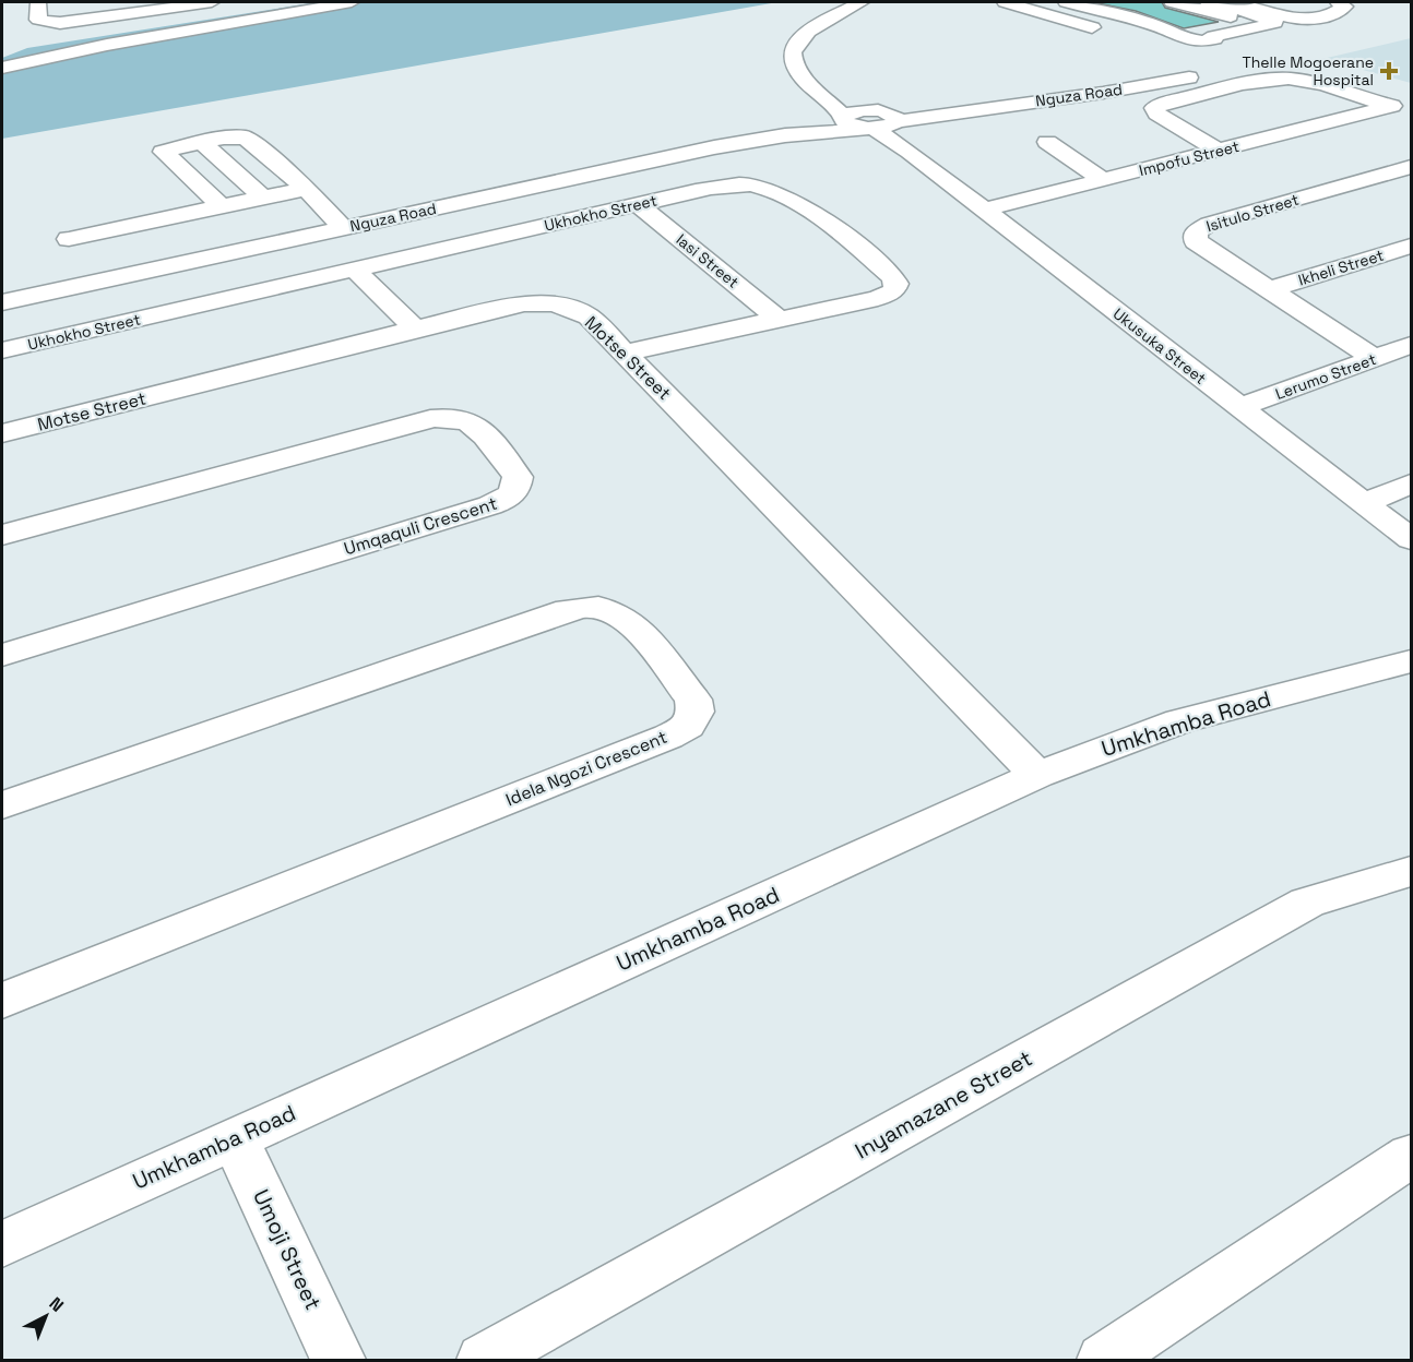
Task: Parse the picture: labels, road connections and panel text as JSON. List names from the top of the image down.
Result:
{
  "streets": {
    "street": [
      "Nguza Road",
      "Impofu Street",
      "Ukhokho Street",
      "Isitulo Street",
      "Iasi Street",
      "Ikheli Street",
      "Ukusuka Street",
      "Motse Street",
      "Lerumo Street",
      "Umqaquli Crescent",
      "Umkhamba Road",
      "Idela Ngozi Crescent",
      "Inyamazane Street",
      "Umoji Street"
    ]
  },
  "crossings": [
    ["Nguza Road", "Ukusuka Street"],
    ["Impofu Street", "Ukusuka Street"],
    ["Ukhokho Street", "Iasi Street"],
    ["Ukhokho Street", "Motse Street"],
    ["Isitulo Street", "Ikheli Street"],
    ["Isitulo Street", "Lerumo Street"],
    ["Ukusuka Street", "Lerumo Street"],
    ["Motse Street", "Umkhamba Road"],
    ["Umkhamba Road", "Umoji Street"]
  ],
  "places": {
    "health": ["Thelle Mogoerane Hospital"]
  },
  "north": "top right"
}
